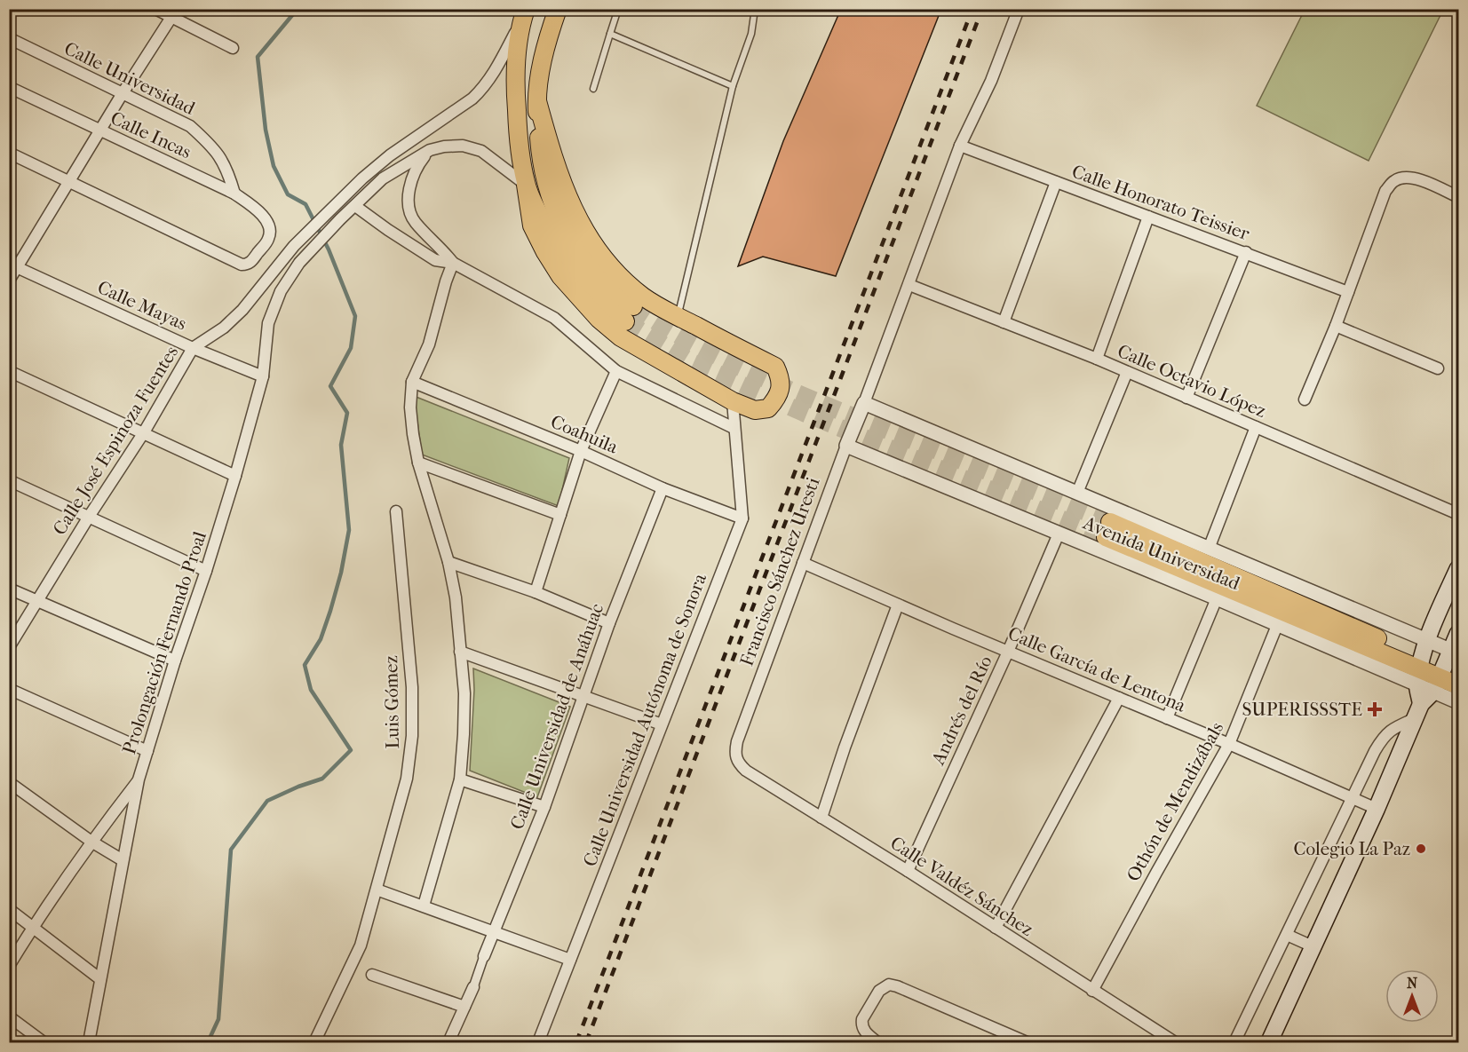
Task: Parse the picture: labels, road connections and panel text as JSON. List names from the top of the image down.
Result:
{
  "streets": {
    "main road": ["Avenida Universidad"],
    "street": [
      "Calle Universidad",
      "Calle Incas",
      "Calle Honorato Teissier",
      "Calle Mayas",
      "Calle Octavio López",
      "Coahuila",
      "Calle José Espinoza Fuentes",
      "Francisco Sánchez Uresti",
      "Prolongación Fernando Proal",
      "Calle García de Lentona",
      "Luis Gómez",
      "Andrés del Río",
      "Calle Universidad de Anáhuac",
      "Calle Universidad Autónoma de Sonora",
      "Othón de Mendizábals",
      "Calle Valdéz Sánchez"
    ]
  },
  "crossings": [
    ["Calle Universidad", "Calle Incas"],
    ["Calle Mayas", "Calle José Espinoza Fuentes"],
    ["Calle Mayas", "Prolongación Fernando Proal"],
    ["Coahuila", "Calle Universidad de Anáhuac"],
    ["Coahuila", "Calle Universidad Autónoma de Sonora"],
    ["Avenida Universidad", "Francisco Sánchez Uresti"],
    ["Avenida Universidad", "Andrés del Río"],
    ["Avenida Universidad", "Othón de Mendizábals"],
    ["Francisco Sánchez Uresti", "Calle García de Lentona"],
    ["Francisco Sánchez Uresti", "Calle Valdéz Sánchez"],
    ["Calle García de Lentona", "Andrés del Río"],
    ["Calle García de Lentona", "Othón de Mendizábals"],
    ["Andrés del Río", "Calle Valdéz Sánchez"],
    ["Othón de Mendizábals", "Calle Valdéz Sánchez"]
  ],
  "places": {
    "health": ["SUPERISSSTE"],
    "other": ["Colegio La Paz"]
  },
  "north": "top"
}
